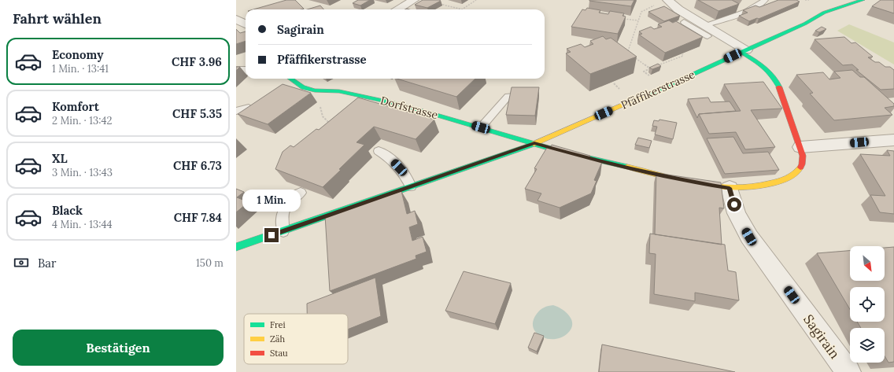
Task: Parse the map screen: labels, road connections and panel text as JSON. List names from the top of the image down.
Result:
{
  "streets": {
    "main road": ["Pfäffikerstrasse", "Dorfstrasse"],
    "street": ["Sagirain"]
  },
  "crossings": [
    ["Pfäffikerstrasse", "Dorfstrasse"],
    ["Dorfstrasse", "Sagirain"]
  ],
  "legend": ["Frei", "Zäh", "Stau"],
  "north": "bottom right",
  "page": {
    "heading": "Fahrt wählen",
    "banner": ["Sagirain", "Pfäffikerstrasse"],
    "list": [
      {
        "name": "Economy",
        "note": "1 Min. · 13:41",
        "value": "CHF 3.96"
      },
      {
        "name": "Komfort",
        "note": "2 Min. · 13:42",
        "value": "CHF 5.35"
      },
      {
        "name": "XL",
        "note": "3 Min. · 13:43",
        "value": "CHF 6.73"
      },
      {
        "name": "Black",
        "note": "4 Min. · 13:44",
        "value": "CHF 7.84"
      }
    ],
    "bubble": "1 Min.",
    "pay": ["Bar", "150 m"],
    "buttons": "Bestätigen"
  }
}
